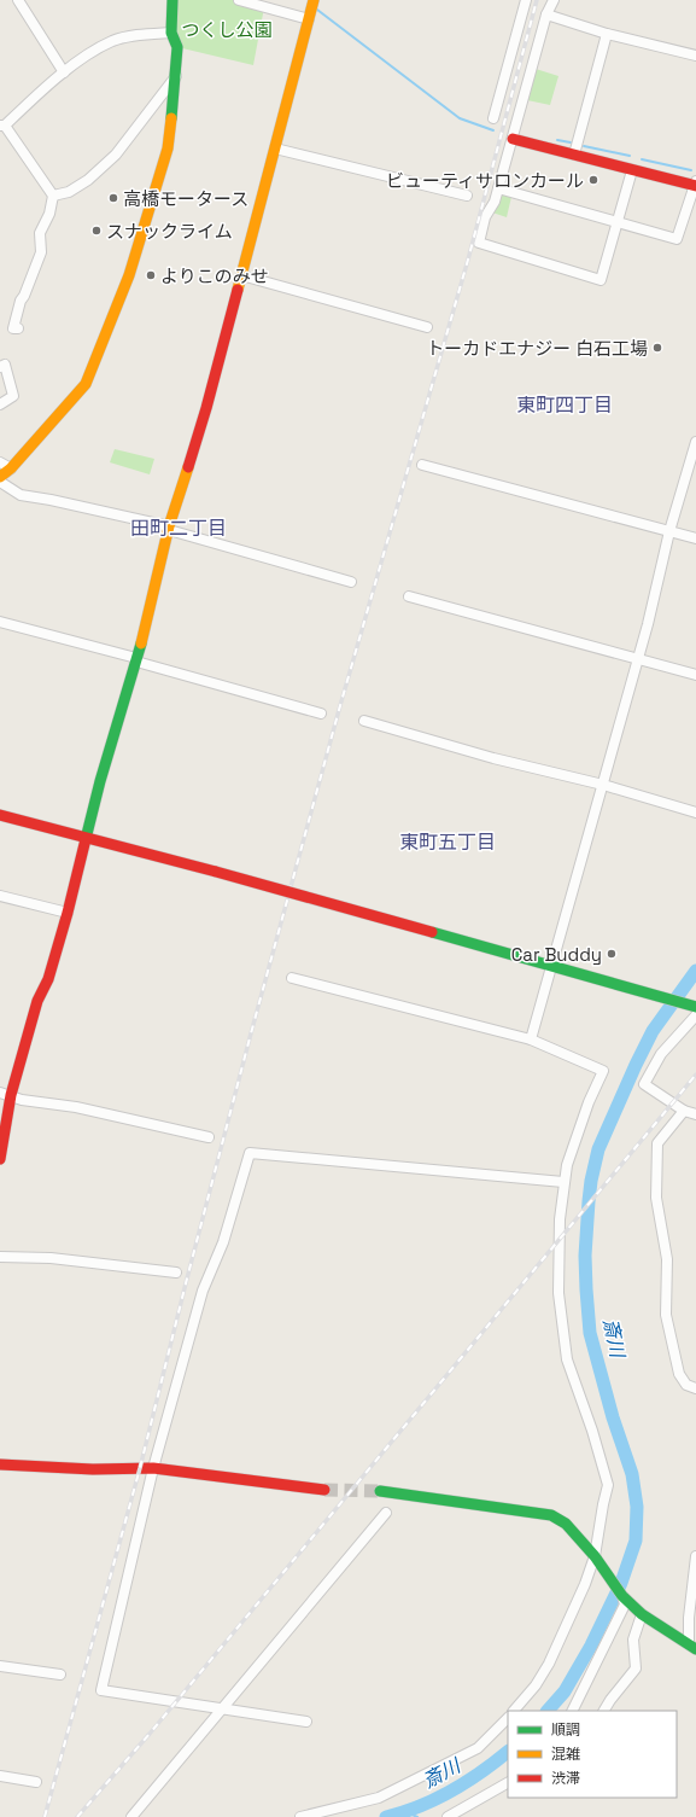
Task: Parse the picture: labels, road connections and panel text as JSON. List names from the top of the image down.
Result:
{
  "districts": ["東町四丁目", "田町二丁目", "東町五丁目"],
  "water": ["斎川"],
  "parks": ["つくし公園"],
  "places": [
    "ビューティサロンカール",
    "高橋モータース",
    "スナックライム",
    "よりこのみせ",
    "トーカドエナジー 白石工場",
    "Car Buddy"
  ],
  "legend": ["順調", "混雑", "渋滞"]
}
